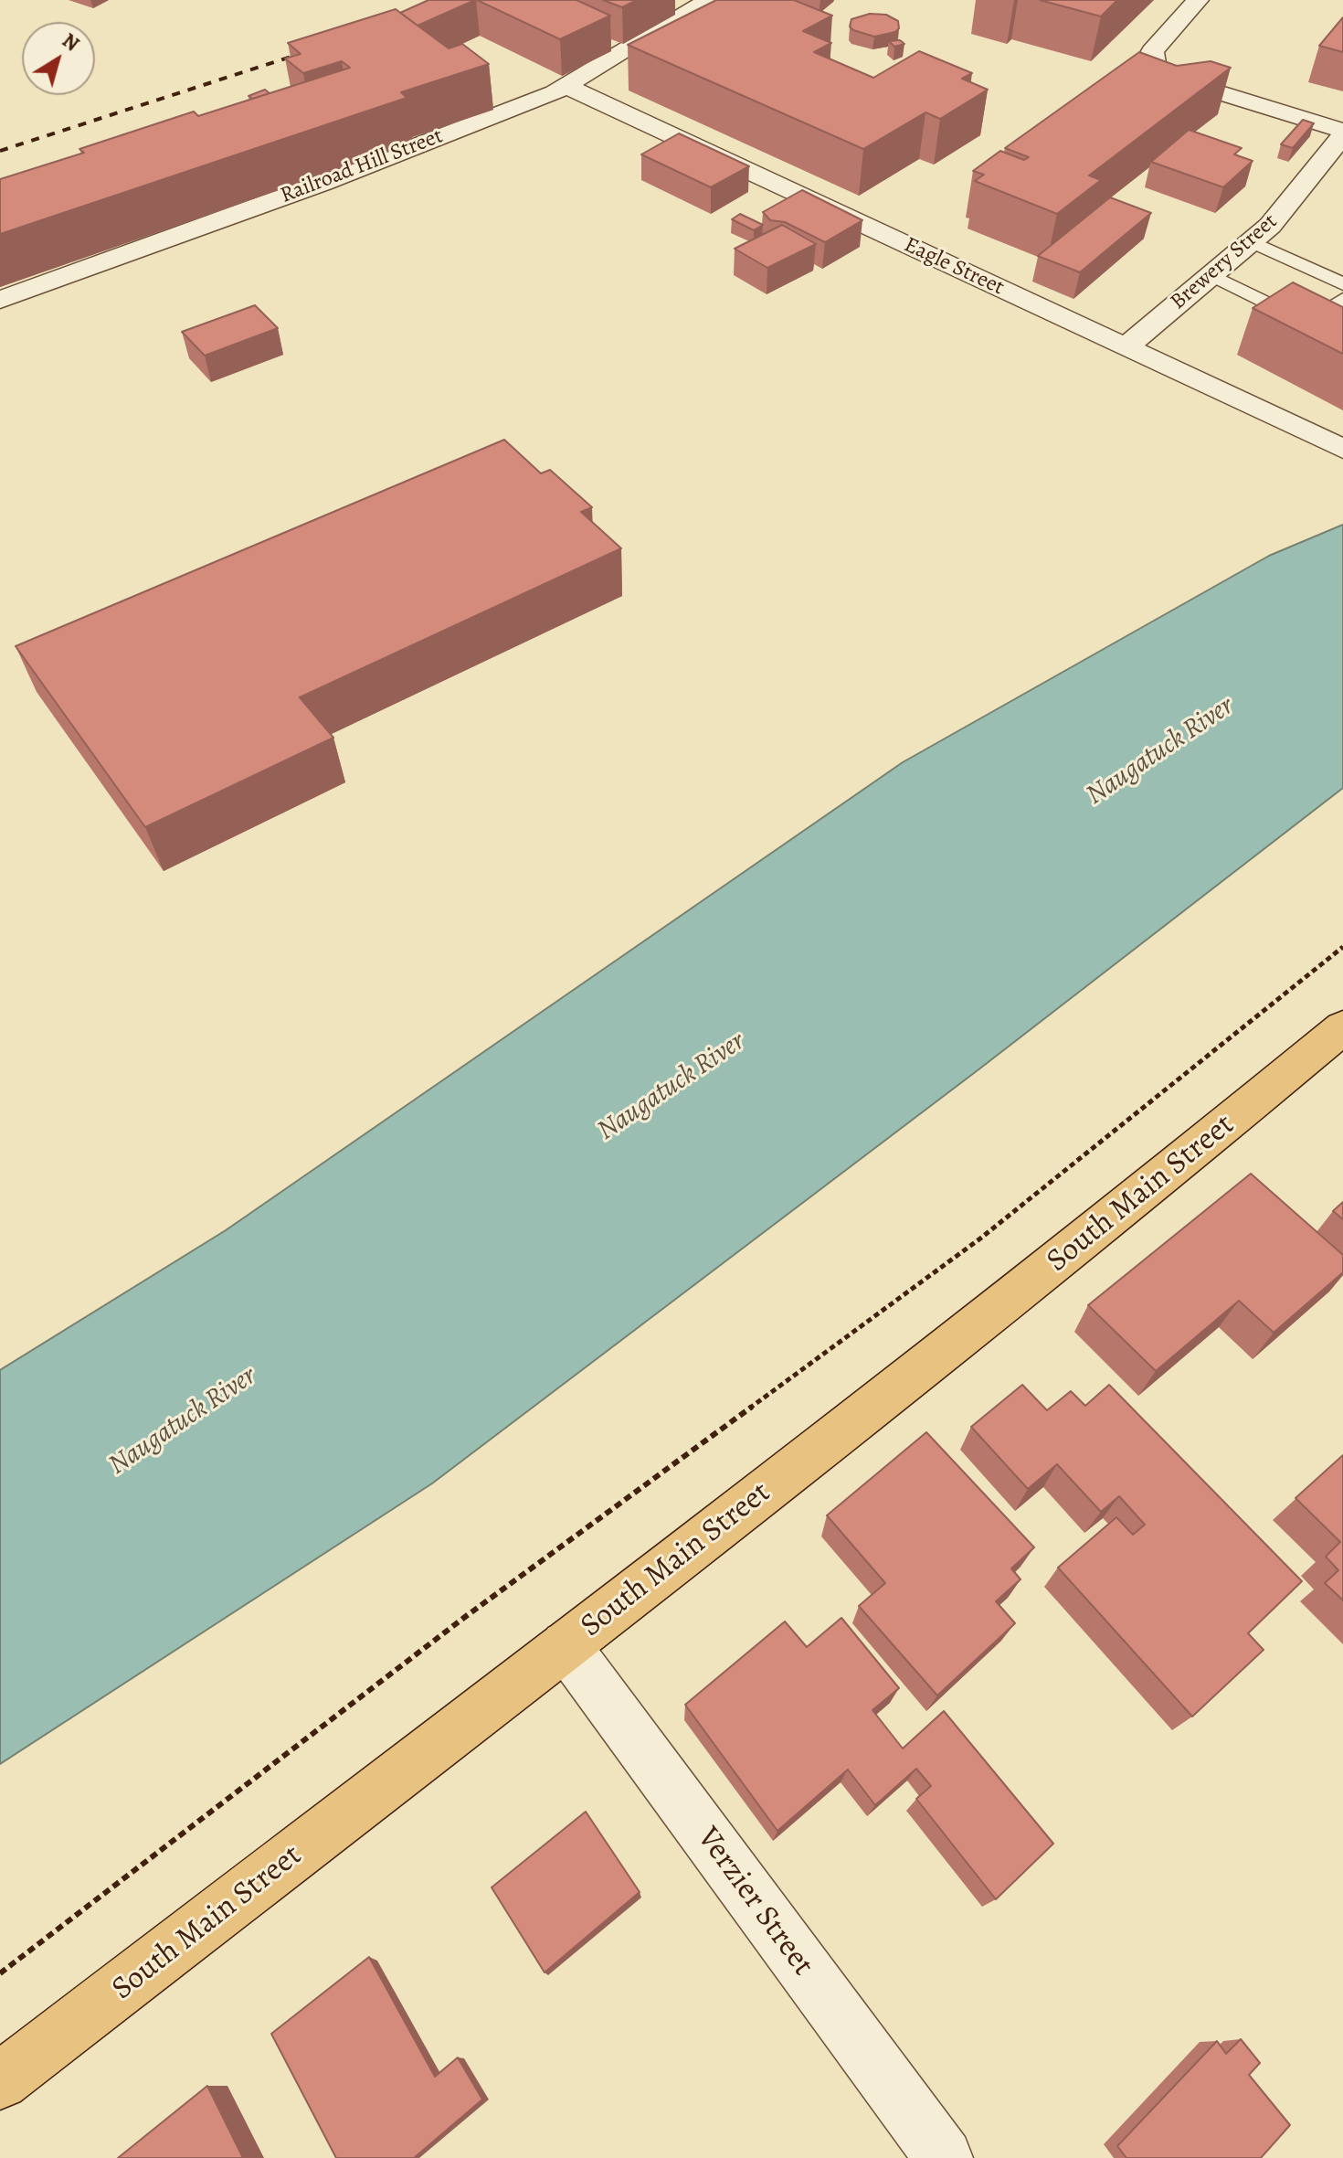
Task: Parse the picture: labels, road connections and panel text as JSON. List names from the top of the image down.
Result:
{
  "streets": {
    "main road": ["South Main Street"],
    "street": [
      "Railroad Hill Street",
      "Brewery Street",
      "Eagle Street",
      "Verzier Street"
    ]
  },
  "crossings": [
    ["Railroad Hill Street", "Eagle Street"],
    ["Brewery Street", "Eagle Street"],
    ["South Main Street", "Verzier Street"]
  ],
  "water": ["Naugatuck River"],
  "north": "top right"
}
